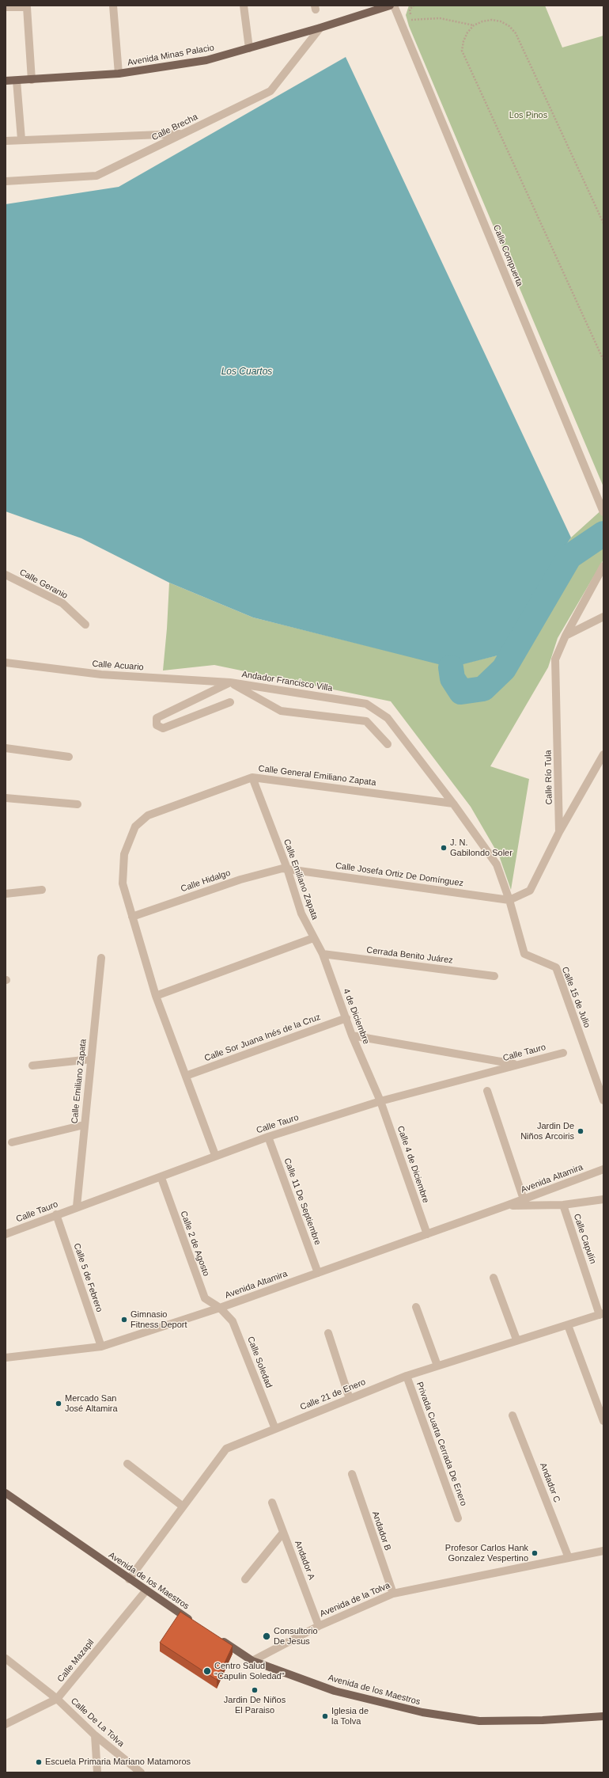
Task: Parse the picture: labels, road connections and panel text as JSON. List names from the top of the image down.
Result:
{
  "streets": {
    "main road": ["Avenida Minas Palacio", "Avenida de los Maestros"],
    "street": [
      "Calle Brecha",
      "Calle Compuerta",
      "Calle Geranio",
      "Calle Acuario",
      "Andador Francisco Villa",
      "Calle General Emiliano Zapata",
      "Calle Río Tula",
      "Calle Josefa Ortiz De Domínguez",
      "Calle Emiliano Zapata",
      "Calle Hidalgo",
      "Cerrada Benito Juárez",
      "Calle 15 de Julio",
      "4 de Diciembre",
      "Calle Sor Juana Inés de la Cruz",
      "Calle Tauro",
      "Calle 4 de Diciembre",
      "Avenida Altamira",
      "Calle 11 De Septiembre",
      "Calle Capulín",
      "Calle 2 de Agosto",
      "Calle 5 de Febrero",
      "Calle Soledad",
      "Calle 21 de Enero",
      "Privada Cuarta Cerrada De Enero",
      "Andador C",
      "Andador B",
      "Andador A",
      "Avenida de la Tolva",
      "Calle Mazapil",
      "Calle De La Tolva"
    ]
  },
  "crossings": [
    ["Avenida Minas Palacio", "Calle Brecha"],
    ["Calle Acuario", "Andador Francisco Villa"],
    ["Andador Francisco Villa", "Calle General Emiliano Zapata"],
    ["Andador Francisco Villa", "Calle Río Tula"],
    ["Andador Francisco Villa", "Calle Josefa Ortiz De Domínguez"],
    ["Andador Francisco Villa", "Calle 15 de Julio"],
    ["Calle General Emiliano Zapata", "Calle Emiliano Zapata"],
    ["Calle General Emiliano Zapata", "Calle Hidalgo"],
    ["Calle Río Tula", "Calle Josefa Ortiz De Domínguez"],
    ["Calle Río Tula", "Calle 15 de Julio"],
    ["Calle Josefa Ortiz De Domínguez", "Calle Emiliano Zapata"],
    ["Calle Josefa Ortiz De Domínguez", "Calle Hidalgo"],
    ["Calle Josefa Ortiz De Domínguez", "Calle 15 de Julio"],
    ["Calle Emiliano Zapata", "Calle Hidalgo"],
    ["Calle Emiliano Zapata", "4 de Diciembre"],
    ["Calle Emiliano Zapata", "Calle Tauro"],
    ["Cerrada Benito Juárez", "4 de Diciembre"],
    ["4 de Diciembre", "Calle Sor Juana Inés de la Cruz"],
    ["4 de Diciembre", "Calle Tauro"],
    ["4 de Diciembre", "Calle 4 de Diciembre"],
    ["Calle Tauro", "Calle 4 de Diciembre"],
    ["Calle Tauro", "Calle 11 De Septiembre"],
    ["Calle Tauro", "Calle 2 de Agosto"],
    ["Calle Tauro", "Calle 5 de Febrero"],
    ["Calle 4 de Diciembre", "Avenida Altamira"],
    ["Avenida Altamira", "Calle 11 De Septiembre"],
    ["Avenida Altamira", "Calle Capulín"],
    ["Avenida Altamira", "Calle 2 de Agosto"],
    ["Avenida Altamira", "Calle 5 de Febrero"],
    ["Avenida Altamira", "Calle Soledad"],
    ["Calle Capulín", "Calle 21 de Enero"],
    ["Calle 2 de Agosto", "Calle Soledad"],
    ["Calle Soledad", "Calle 21 de Enero"],
    ["Calle 21 de Enero", "Privada Cuarta Cerrada De Enero"],
    ["Calle 21 de Enero", "Avenida de los Maestros"],
    ["Andador C", "Avenida de la Tolva"],
    ["Andador B", "Avenida de la Tolva"],
    ["Andador A", "Avenida de la Tolva"],
    ["Avenida de los Maestros", "Avenida de la Tolva"],
    ["Avenida de los Maestros", "Calle Mazapil"],
    ["Calle Mazapil", "Calle De La Tolva"]
  ],
  "water": ["Los Cuartos"],
  "parks": ["Los Pinos"],
  "places": [
    "J. N. Gabilondo Soler",
    "Jardin De Niños Arcoiris",
    "Gimnasio Fitness Deport",
    "Mercado San José Altamira",
    "Profesor Carlos Hank Gonzalez Vespertino",
    "Consultorio De Jesus",
    "Centro Salud \"Capulin Soledad\"",
    "Jardin De Niños El Paraiso",
    "Iglesia de la Tolva",
    "Escuela Primaria Mariano Matamoros"
  ]
}
